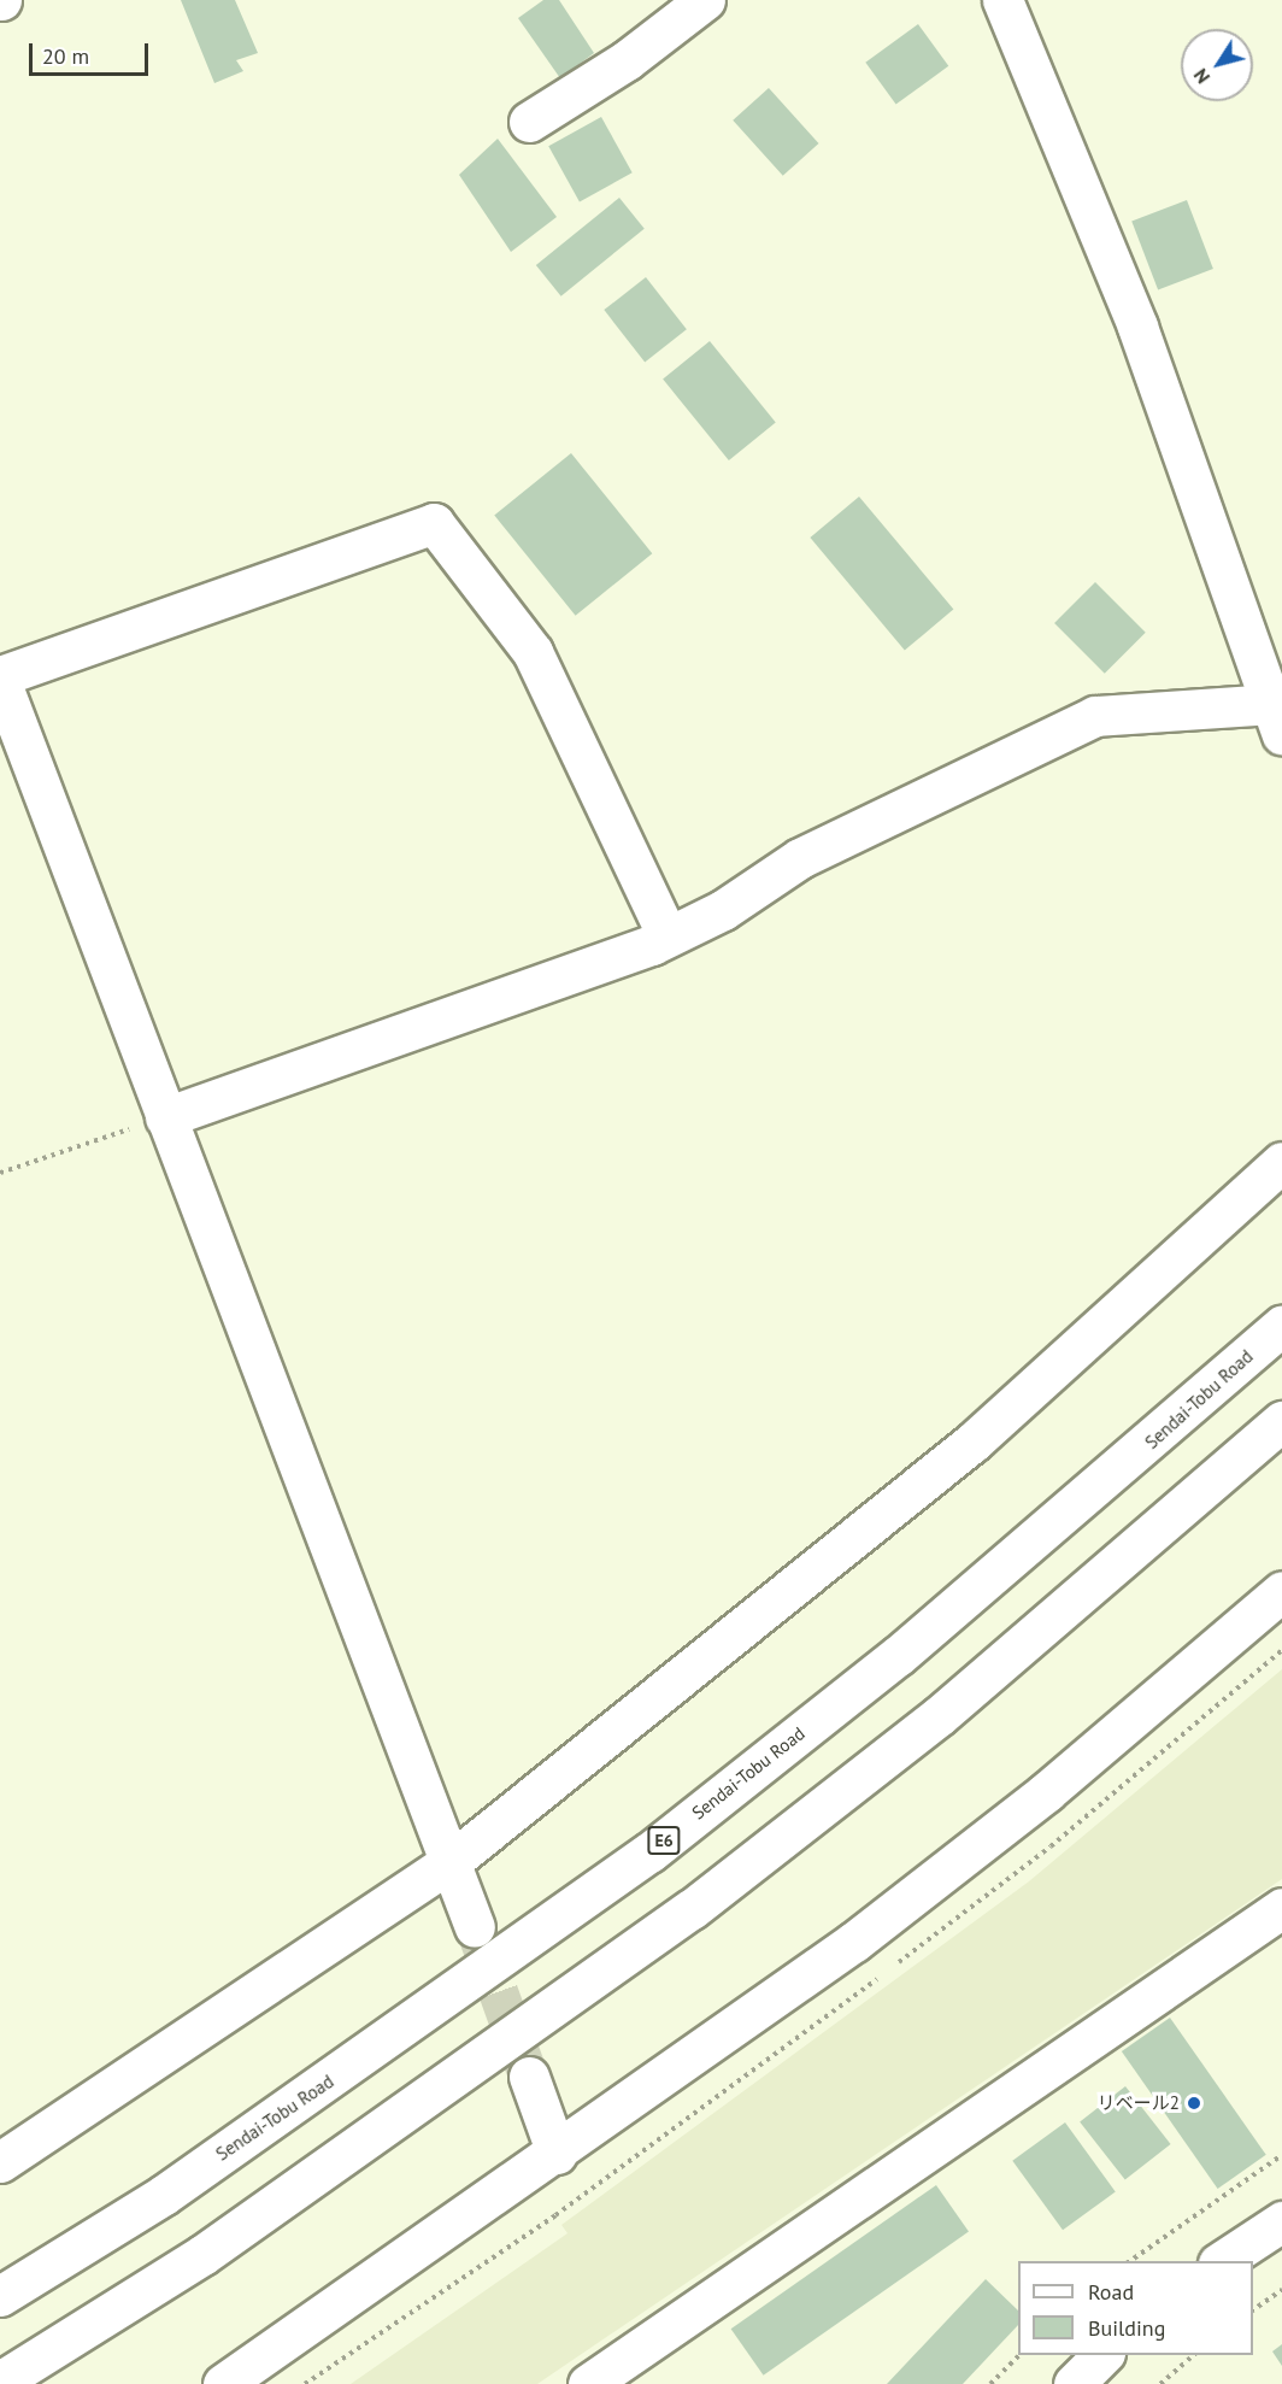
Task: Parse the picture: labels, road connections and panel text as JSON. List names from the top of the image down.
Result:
{
  "streets": {
    "main road": ["Sendai-Tobu Road", "E6"]
  },
  "places": ["リベール2"],
  "legend": ["Road", "Building"],
  "scale_bar": "20 m",
  "north": "bottom left"
}
